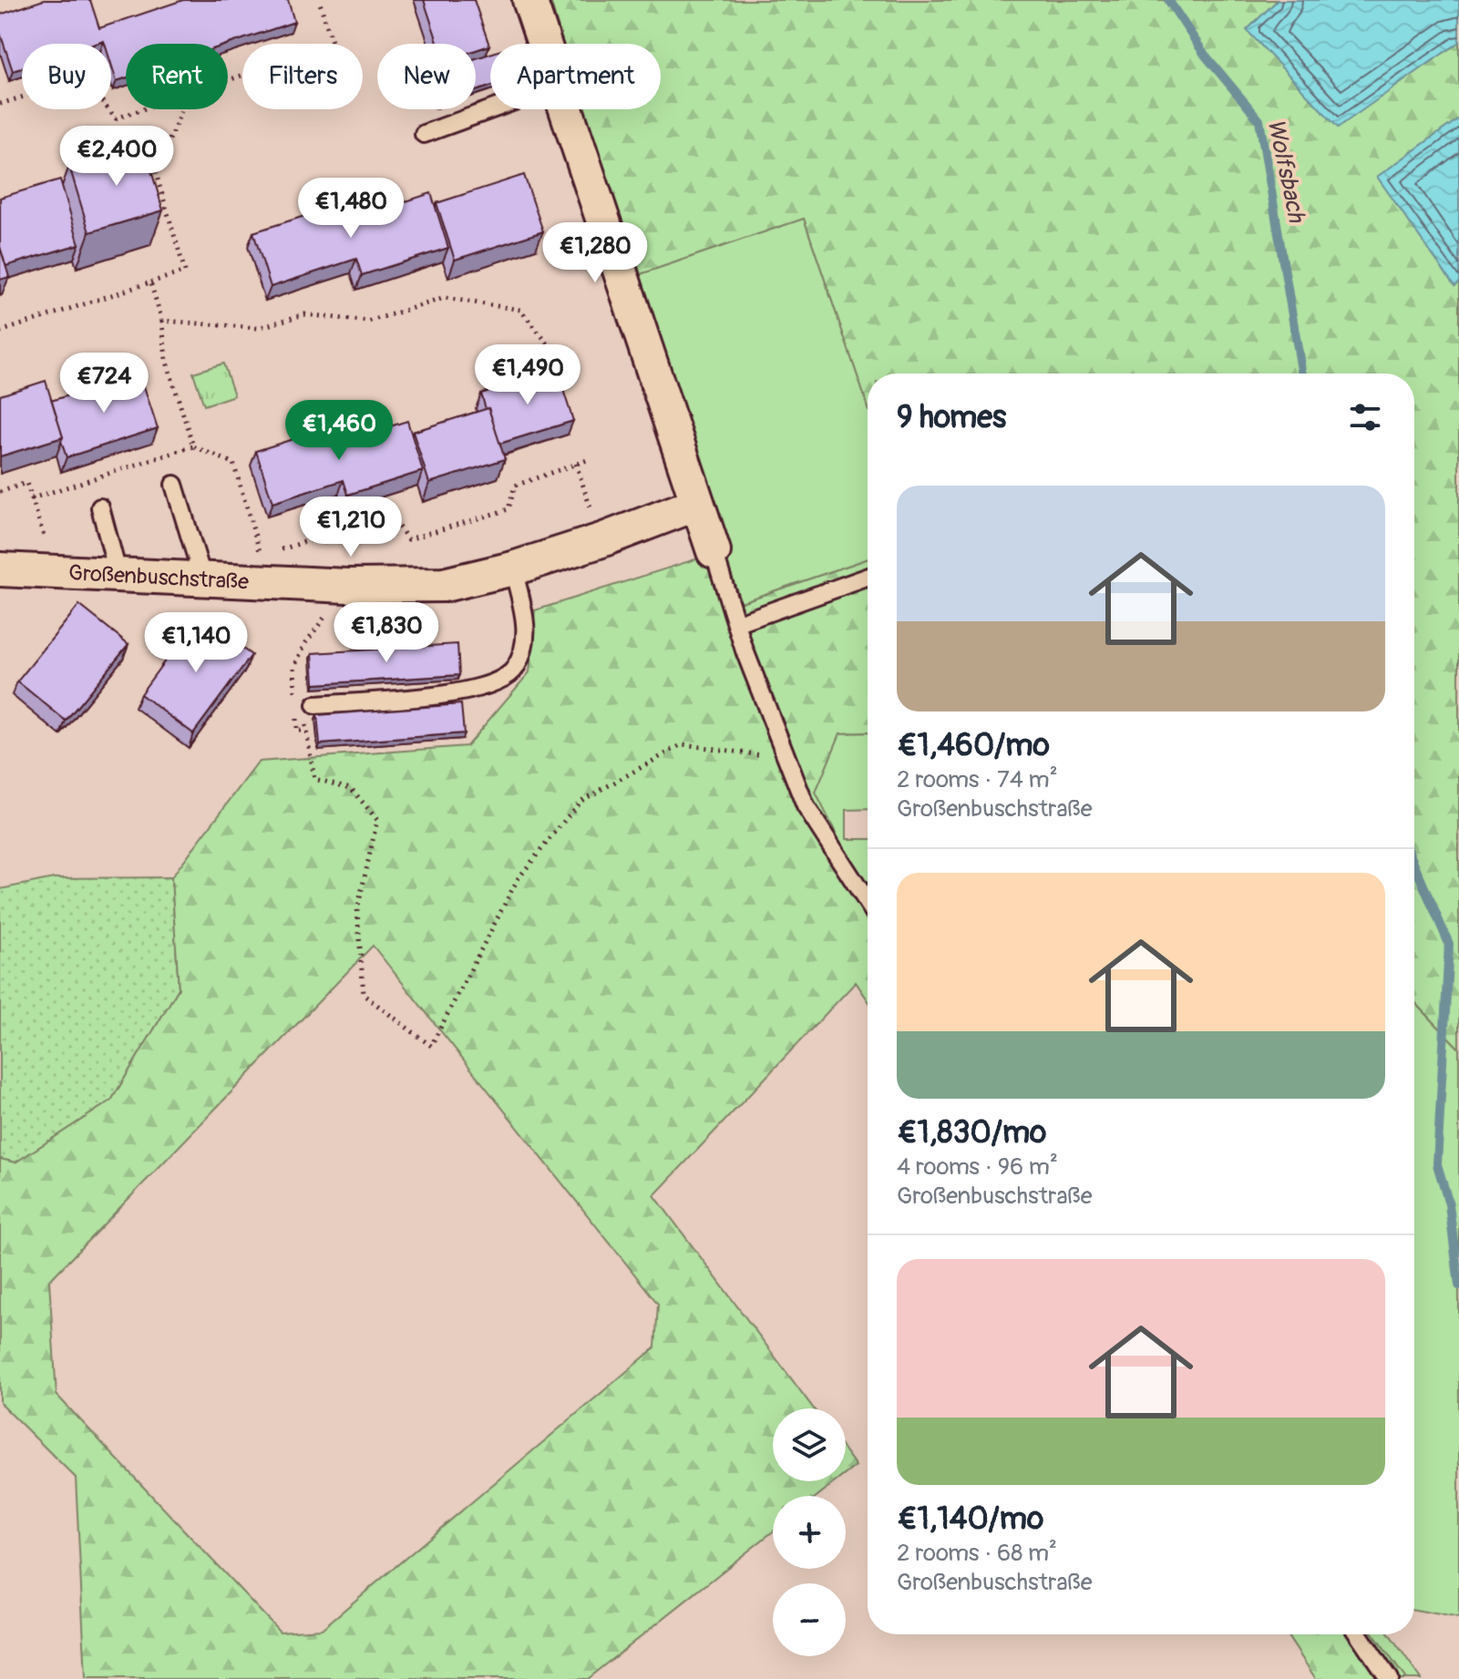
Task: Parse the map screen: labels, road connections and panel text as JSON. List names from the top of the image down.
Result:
{
  "streets": {
    "street": ["Großenbuschstraße"]
  },
  "water": ["Wolfsbach"],
  "page": {
    "chip": [
      "Buy",
      "Rent",
      "Filters",
      "New",
      "Apartment"
    ],
    "price": [
      "€2,400",
      "€1,480",
      "€1,280",
      "€1,490",
      "€724",
      "€1,460",
      "€1,210",
      "€1,830",
      "€1,140"
    ],
    "heading": "9 homes",
    "list": [
      {
        "name": "€1,460/mo",
        "note": "2 rooms · 74 m² · Großenbuschstraße"
      },
      {
        "name": "€1,830/mo",
        "note": "4 rooms · 96 m² · Großenbuschstraße"
      },
      {
        "name": "€1,140/mo",
        "note": "2 rooms · 68 m² · Großenbuschstraße"
      }
    ],
    "map_buttons": ["+", "−"]
  }
}
